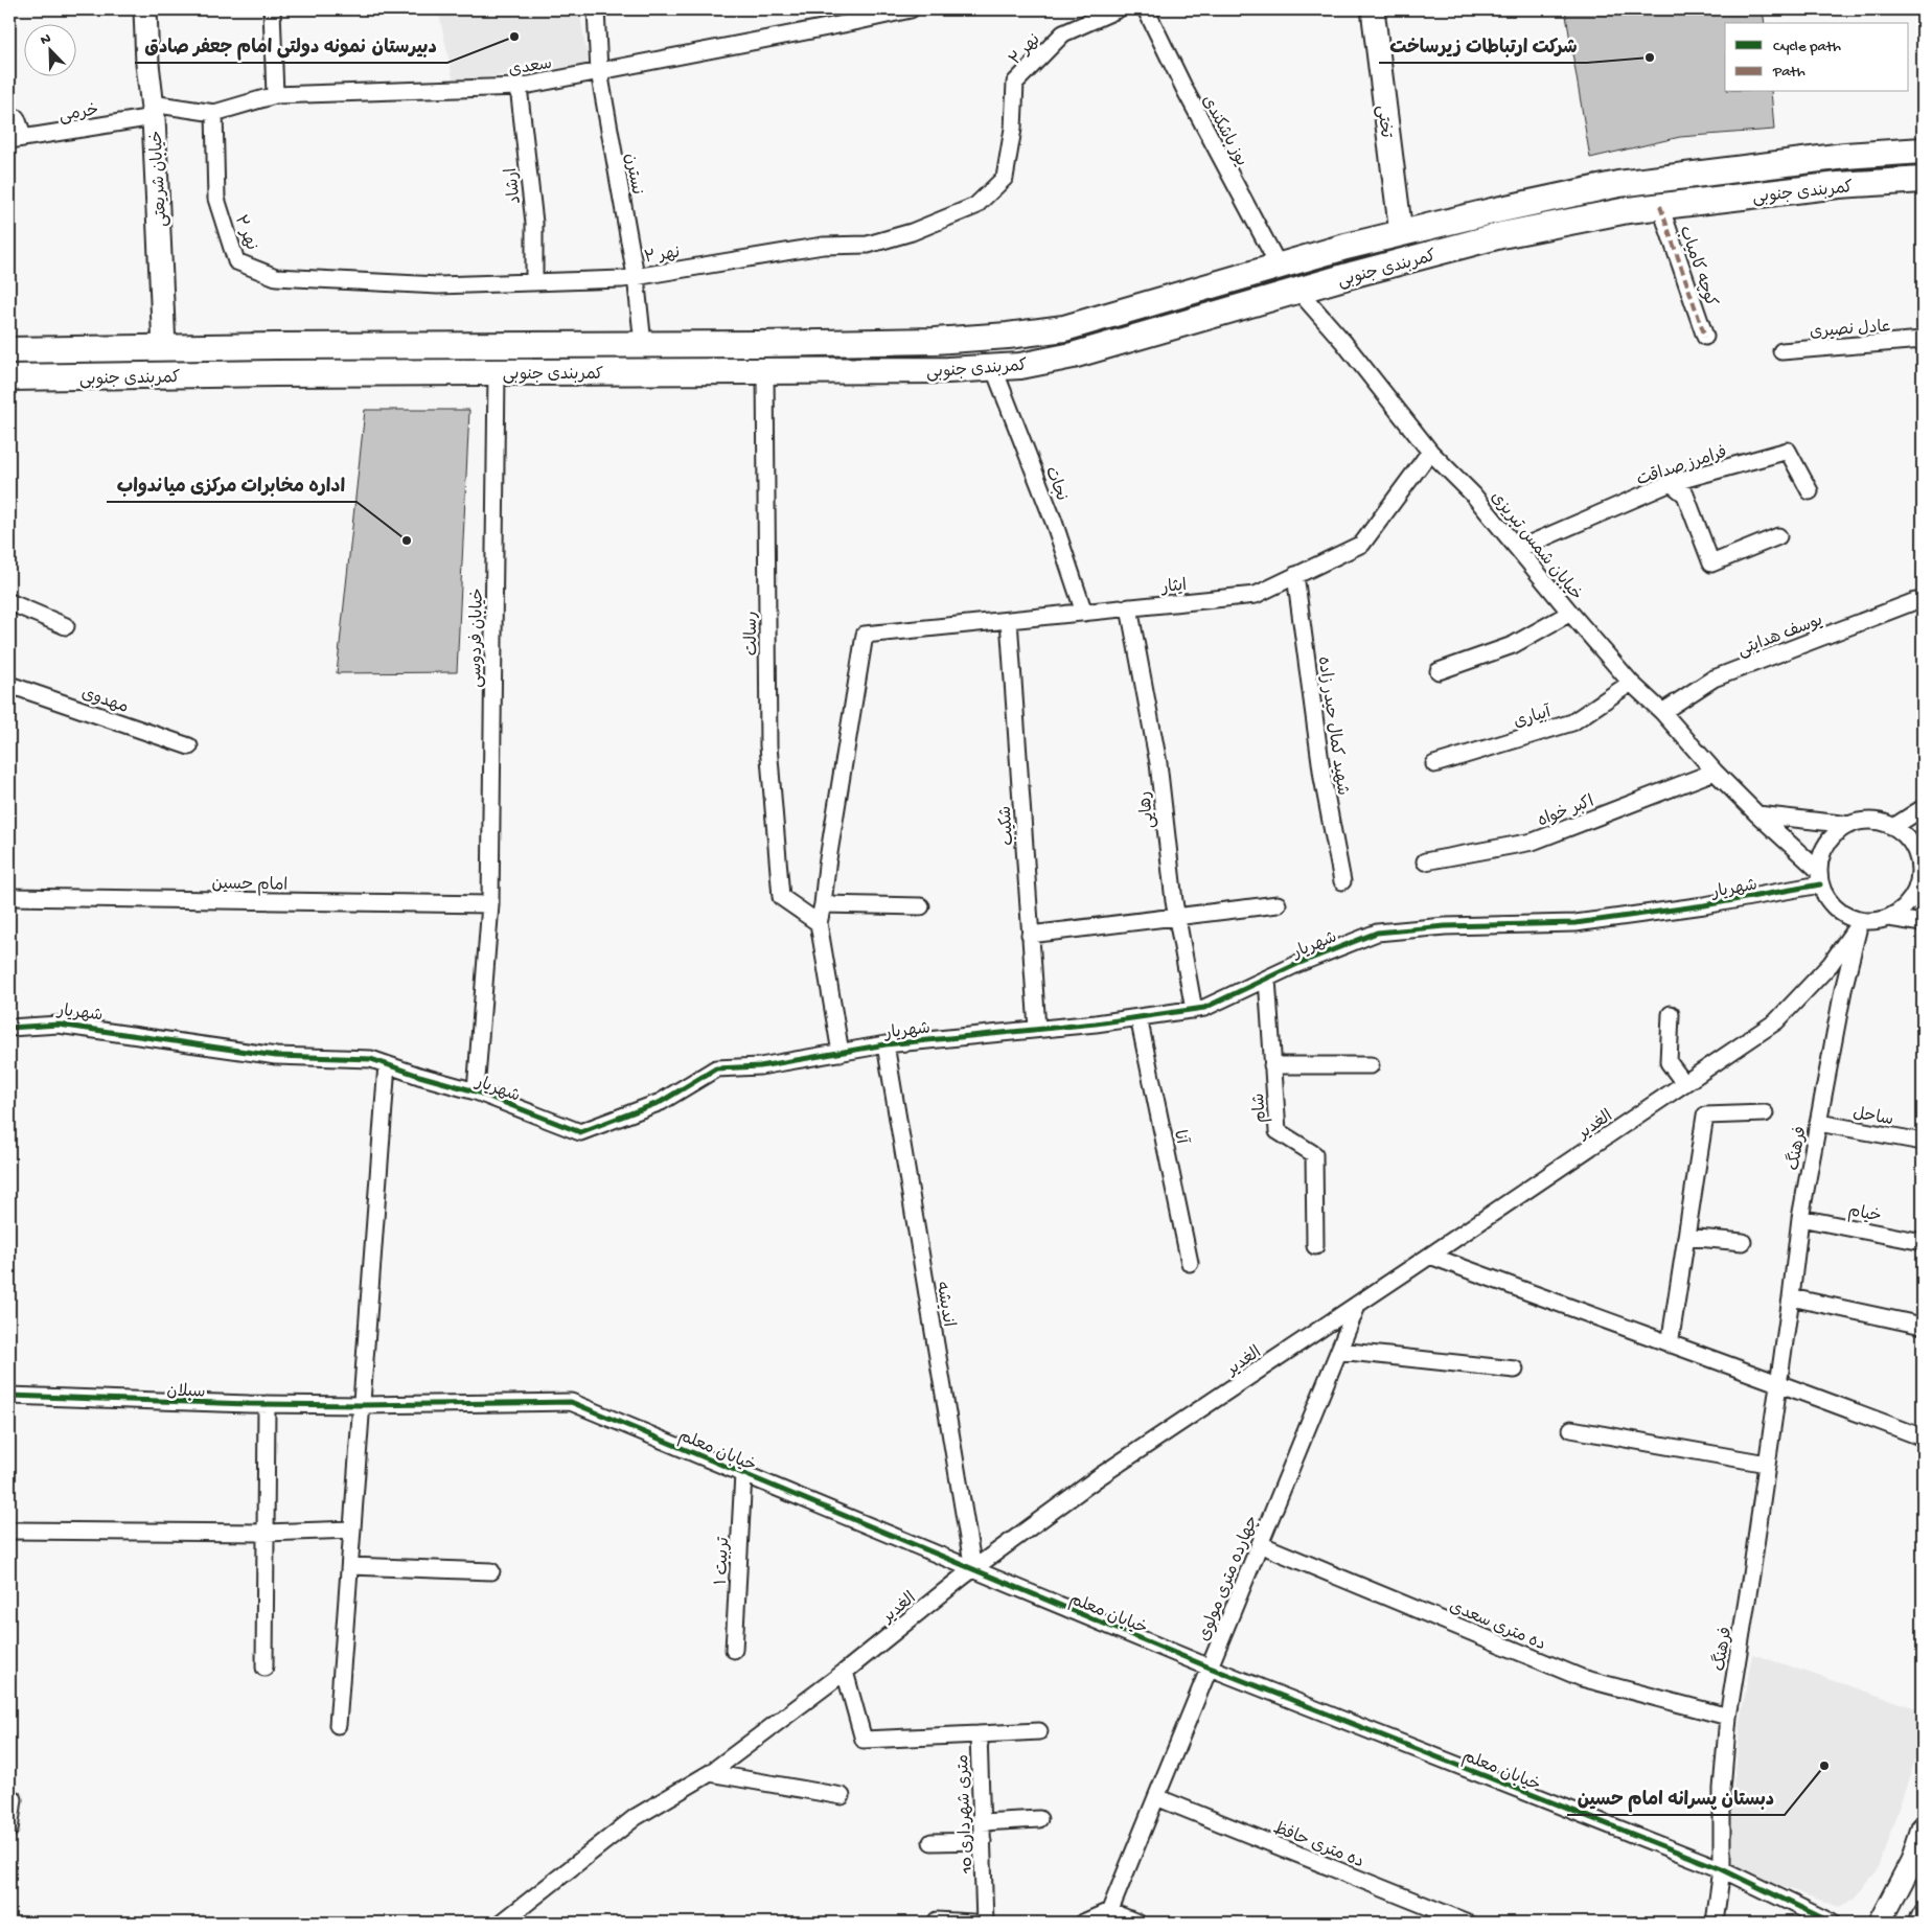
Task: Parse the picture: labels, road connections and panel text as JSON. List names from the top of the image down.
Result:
{
  "streets": {
    "main road": ["تختی", "خیابان شریعتی", "کمربندی جنوبی"],
    "street": [
      "نهر ۲",
      "سعدی",
      "خرمی",
      "یوز باشکندی",
      "نسترن",
      "ارشاد",
      "کوچه کامیاب",
      "عادل نصیری",
      "فرامرز صداقت",
      "نجات",
      "خیابان شمس تبریزی",
      "ایثار",
      "رسالت",
      "یوسف هدایتی",
      "خیابان فردوسی",
      "مهدوی",
      "آبیاری",
      "شهید کمال حیدر زاده",
      "اکبر خواه",
      "رهایی",
      "شکیب",
      "امام حسین",
      "شهریار",
      "شام",
      "ساحل",
      "الغدیر",
      "آنا",
      "فرهنگ",
      "خیام",
      "اندیشه",
      "سبلان",
      "خیابان معلم",
      "تربیت ۱",
      "چهارده متری مولوی",
      "ده متری سعدی",
      "10 متری شهرداری",
      "ده متری حافظ"
    ]
  },
  "crossings": [
    ["نهر ۲", "سعدی"],
    ["نهر ۲", "نسترن"],
    ["نهر ۲", "ارشاد"],
    ["سعدی", "خرمی"],
    ["سعدی", "نسترن"],
    ["سعدی", "خیابان شریعتی"],
    ["سعدی", "ارشاد"],
    ["خرمی", "خیابان شریعتی"],
    ["تختی", "کمربندی جنوبی"],
    ["یوز باشکندی", "کمربندی جنوبی"],
    ["نسترن", "کمربندی جنوبی"],
    ["خیابان شریعتی", "کمربندی جنوبی"],
    ["کمربندی جنوبی", "کوچه کامیاب"],
    ["کمربندی جنوبی", "نجات"],
    ["کمربندی جنوبی", "خیابان شمس تبریزی"],
    ["کمربندی جنوبی", "رسالت"],
    ["کمربندی جنوبی", "خیابان فردوسی"],
    ["فرامرز صداقت", "خیابان شمس تبریزی"],
    ["نجات", "ایثار"],
    ["خیابان شمس تبریزی", "ایثار"],
    ["خیابان شمس تبریزی", "یوسف هدایتی"],
    ["خیابان شمس تبریزی", "آبیاری"],
    ["خیابان شمس تبریزی", "اکبر خواه"],
    ["خیابان شمس تبریزی", "شهریار"],
    ["خیابان شمس تبریزی", "الغدیر"],
    ["خیابان شمس تبریزی", "فرهنگ"],
    ["ایثار", "شهید کمال حیدر زاده"],
    ["ایثار", "رهایی"],
    ["ایثار", "شکیب"],
    ["خیابان فردوسی", "امام حسین"],
    ["خیابان فردوسی", "شهریار"],
    ["رهایی", "شهریار"],
    ["شکیب", "شهریار"],
    ["شهریار", "شام"],
    ["شهریار", "الغدیر"],
    ["شهریار", "آنا"],
    ["شهریار", "فرهنگ"],
    ["شهریار", "اندیشه"],
    ["ساحل", "فرهنگ"],
    ["الغدیر", "فرهنگ"],
    ["الغدیر", "اندیشه"],
    ["الغدیر", "خیابان معلم"],
    ["الغدیر", "چهارده متری مولوی"],
    ["الغدیر", "10 متری شهرداری"],
    ["فرهنگ", "خیام"],
    ["فرهنگ", "خیابان معلم"],
    ["فرهنگ", "ده متری سعدی"],
    ["اندیشه", "خیابان معلم"],
    ["سبلان", "خیابان معلم"],
    ["خیابان معلم", "تربیت ۱"],
    ["خیابان معلم", "چهارده متری مولوی"],
    ["چهارده متری مولوی", "ده متری سعدی"],
    ["چهارده متری مولوی", "ده متری حافظ"]
  ],
  "places": [
    "دبیرستان نمونه دولتی امام جعفر صادق",
    "شرکت ارتباطات زیرساخت",
    "اداره مخابرات مرکزی میاندواب",
    "دبستان پسرانه امام حسین"
  ],
  "legend": ["Cycle path", "Path"],
  "north": "top left"
}
